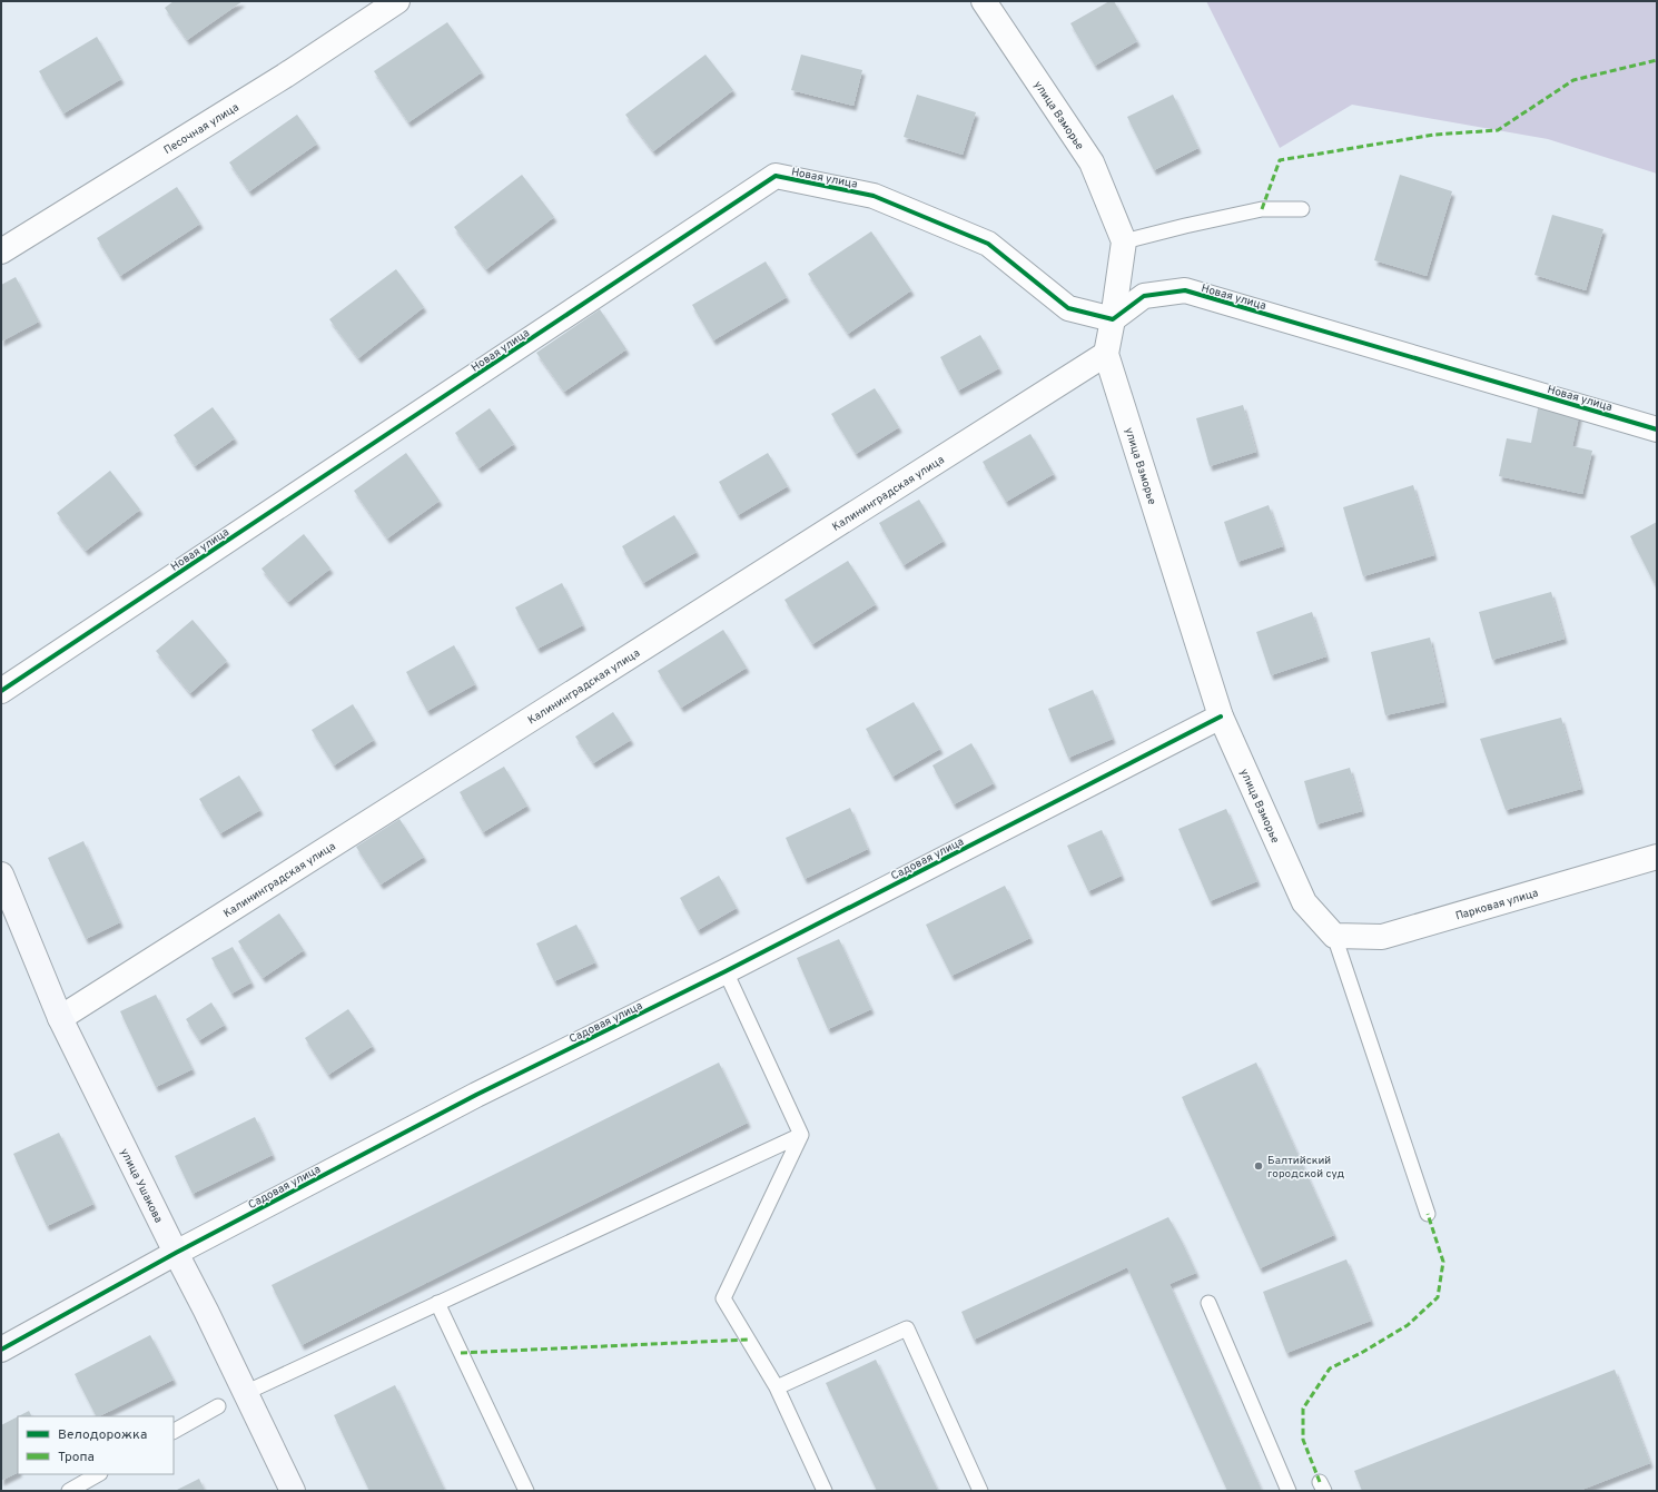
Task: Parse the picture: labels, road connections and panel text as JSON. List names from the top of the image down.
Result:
{
  "streets": {
    "street": [
      "улица Взморье",
      "Песочная улица",
      "Новая улица",
      "Калининградская улица",
      "Садовая улица",
      "Парковая улица",
      "улица Ушакова"
    ]
  },
  "crossings": [
    ["улица Взморье", "Новая улица"],
    ["улица Взморье", "Калининградская улица"],
    ["улица Взморье", "Садовая улица"],
    ["улица Взморье", "Парковая улица"],
    ["Калининградская улица", "улица Ушакова"],
    ["Садовая улица", "улица Ушакова"]
  ],
  "places": ["Балтийский городской суд"],
  "legend": ["Велодорожка", "Тропа"]
}
